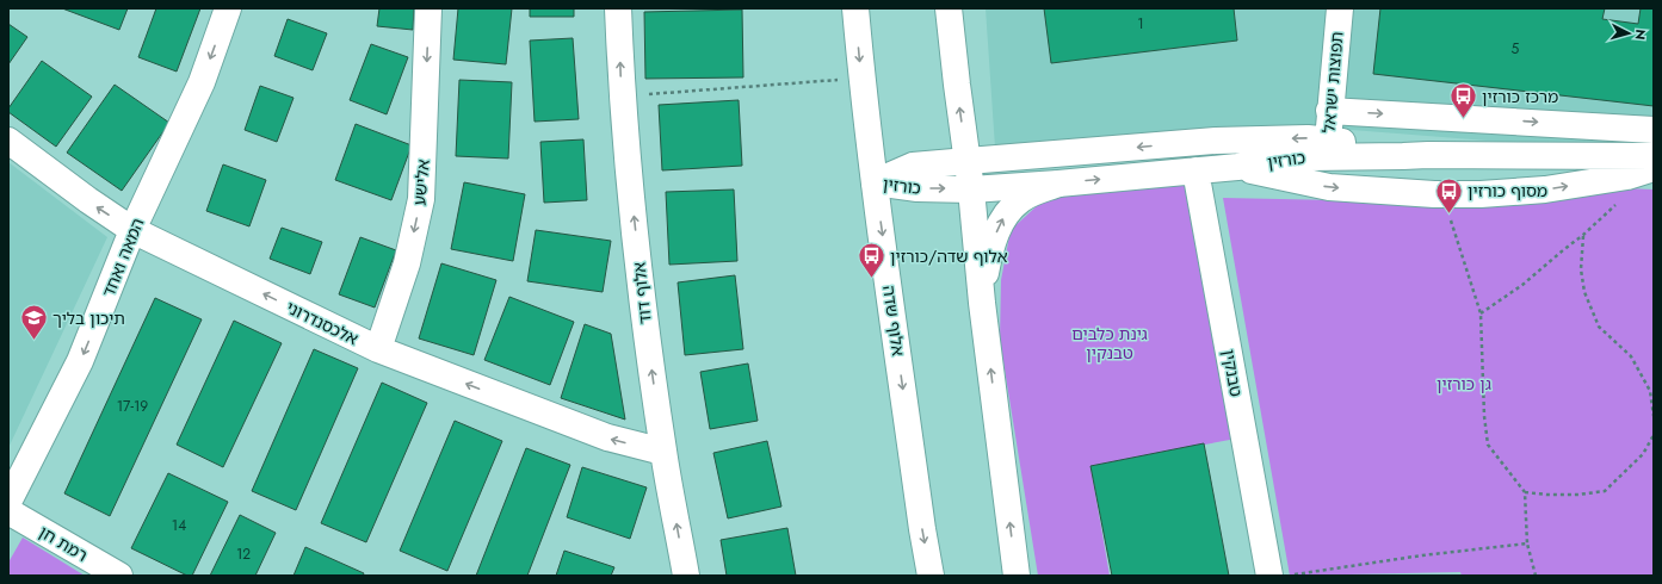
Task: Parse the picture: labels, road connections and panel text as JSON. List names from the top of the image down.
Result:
{
  "streets": {
    "street": [
      "תפוצות ישראל",
      "כורזין",
      "אלישע",
      "המאה ואחד",
      "אלוף דוד",
      "אלוף שדה",
      "אלכסנדרוני",
      "טבנקין",
      "רמת חן"
    ]
  },
  "crossings": [
    ["תפוצות ישראל", "כורזין"],
    ["כורזין", "אלוף שדה"],
    ["כורזין", "טבנקין"],
    ["אלישע", "אלכסנדרוני"],
    ["המאה ואחד", "אלכסנדרוני"],
    ["אלוף דוד", "אלכסנדרוני"]
  ],
  "one_way": [
    "אלישע",
    "המאה ואחד",
    "אלוף דוד",
    "אלכסנדרוני"
  ],
  "parks": ["גינת כלבים טבנקין", "גן כורזין"],
  "places": {
    "bus stop": ["מרכז כורזין", "מסוף כורזין", "אלוף שדה/כורזין"],
    "school or university": ["תיכון בליך"]
  },
  "house_numbers": [
    "1",
    "5",
    "17-19",
    "14",
    "12"
  ],
  "north": "right"
}
